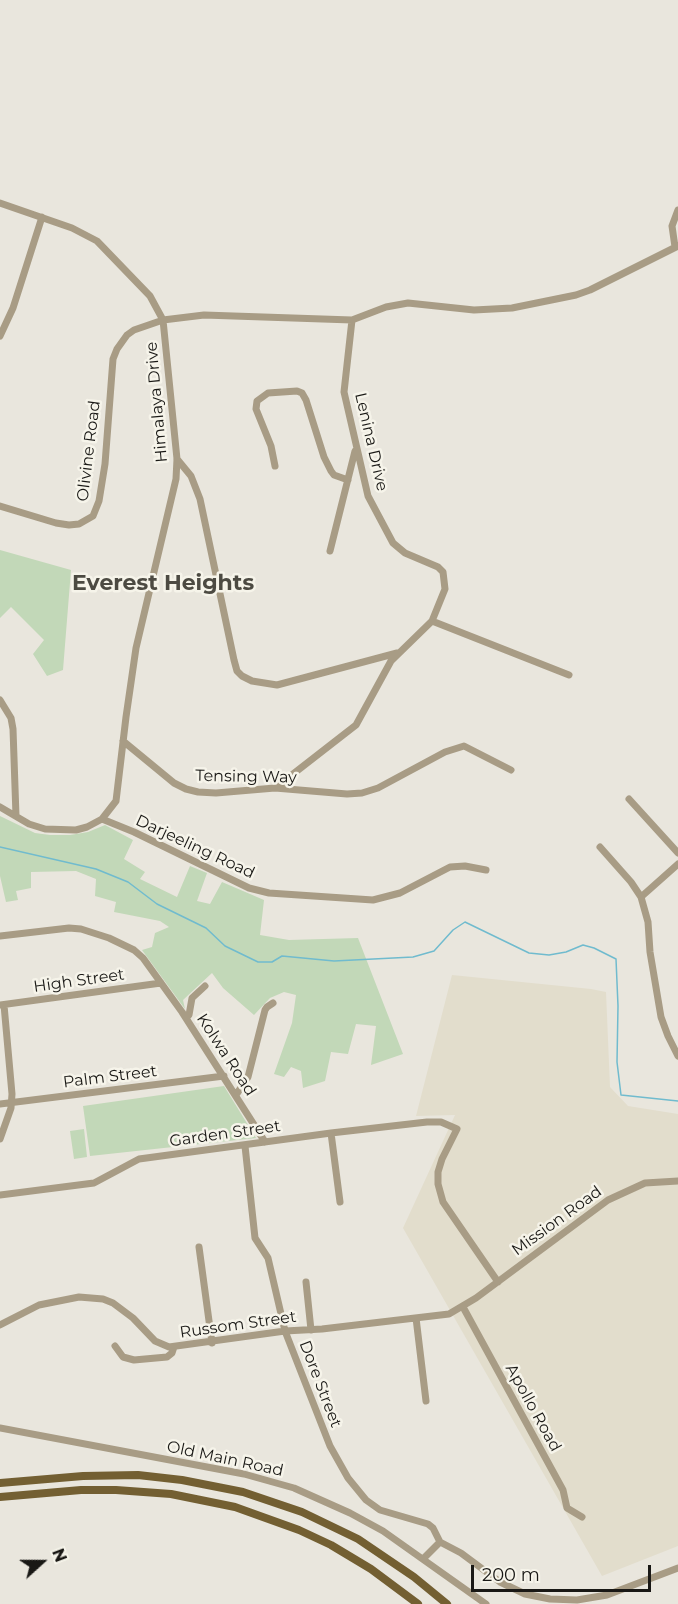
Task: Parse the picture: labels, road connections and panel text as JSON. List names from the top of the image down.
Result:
{
  "streets": {
    "street": [
      "Himalaya Drive",
      "Lenina Drive",
      "Olivine Road",
      "Tensing Way",
      "Darjeeling Road",
      "High Street",
      "Kolwa Road",
      "Palm Street",
      "Garden Street",
      "Mission Road",
      "Russom Street",
      "Dore Street",
      "Apollo Road",
      "Old Main Road"
    ]
  },
  "crossings": [
    ["Himalaya Drive", "Lenina Drive"],
    ["Himalaya Drive", "Olivine Road"],
    ["Himalaya Drive", "Tensing Way"],
    ["Himalaya Drive", "Darjeeling Road"],
    ["High Street", "Kolwa Road"],
    ["Kolwa Road", "Palm Street"],
    ["Kolwa Road", "Garden Street"],
    ["Garden Street", "Mission Road"],
    ["Garden Street", "Dore Street"],
    ["Mission Road", "Russom Street"],
    ["Mission Road", "Apollo Road"],
    ["Russom Street", "Dore Street"],
    ["Russom Street", "Apollo Road"]
  ],
  "districts": ["Everest Heights"],
  "scale_bar": "200 m",
  "north": "right"
}
